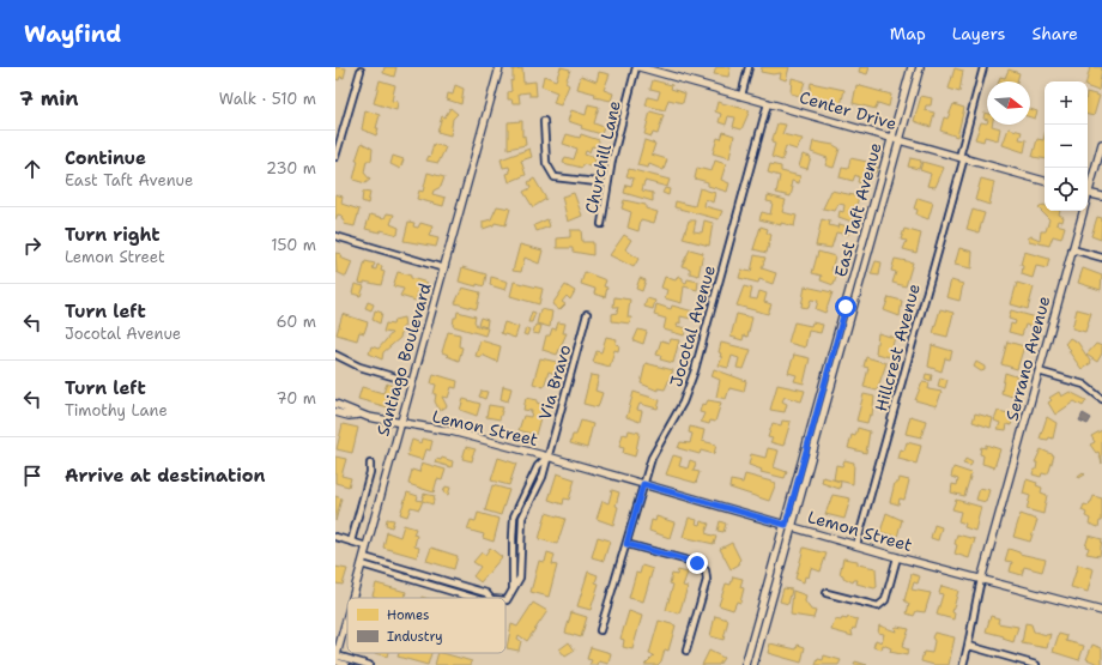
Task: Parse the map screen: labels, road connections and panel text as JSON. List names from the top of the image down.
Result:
{
  "streets": {
    "street": [
      "Center Drive",
      "Churchill Lane",
      "East Taft Avenue",
      "Jocotal Avenue",
      "Hillcrest Avenue",
      "Serrano Avenue",
      "Santiago Boulevard",
      "Via Bravo",
      "Lemon Street"
    ]
  },
  "crossings": [
    ["Center Drive", "Churchill Lane"],
    ["Center Drive", "East Taft Avenue"],
    ["Center Drive", "Jocotal Avenue"],
    ["Center Drive", "Hillcrest Avenue"],
    ["East Taft Avenue", "Lemon Street"],
    ["Jocotal Avenue", "Lemon Street"],
    ["Hillcrest Avenue", "Lemon Street"],
    ["Serrano Avenue", "Lemon Street"],
    ["Santiago Boulevard", "Via Bravo"],
    ["Santiago Boulevard", "Lemon Street"],
    ["Via Bravo", "Lemon Street"]
  ],
  "legend": ["Homes", "Industry"],
  "north": "right",
  "page": {
    "header": "Wayfind",
    "nav": ["Map", "Layers", "Share"],
    "heading": ["7 min", "Walk · 510 m"],
    "map_buttons": ["+", "−"],
    "list": [
      ["Continue", "East Taft Avenue", "230 m"],
      ["Turn right", "Lemon Street", "150 m"],
      ["Turn left", "Jocotal Avenue", "60 m"],
      ["Turn left", "Timothy Lane", "70 m"],
      "Arrive at destination"
    ]
  }
}
